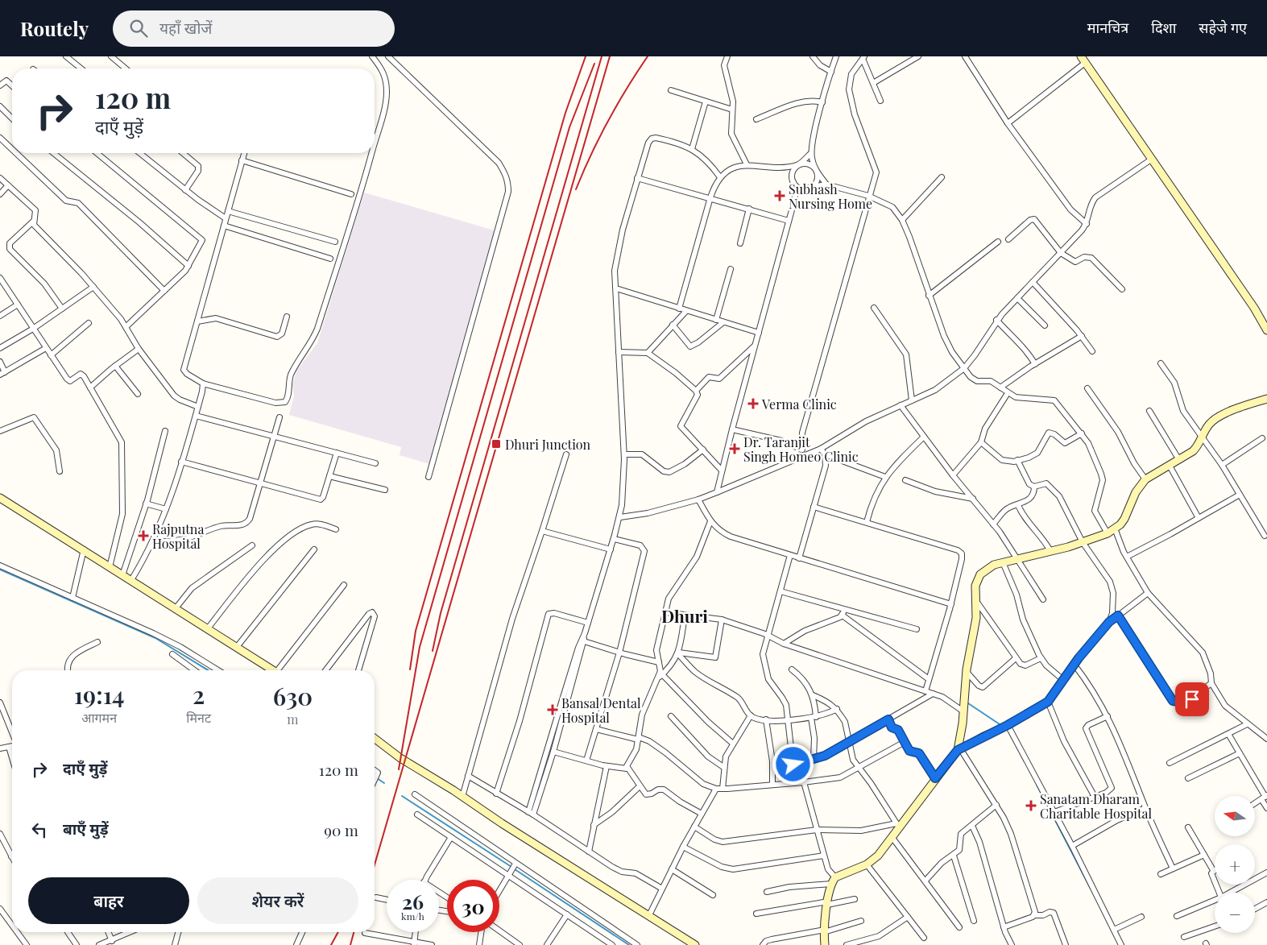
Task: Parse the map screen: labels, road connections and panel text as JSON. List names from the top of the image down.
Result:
{
  "districts": ["Dhuri"],
  "places": {
    "health": [
      "Subhash Nursing Home",
      "Verma Clinic",
      "Dr. Taranjit Singh Homeo Clinic",
      "Rajputna Hospital",
      "Bansal Dental Hospital",
      "Sanatam Dharam Charitable Hospital"
    ],
    "transit": ["Dhuri Junction"]
  },
  "north": "left",
  "page": {
    "header": "Routely",
    "search": "यहाँ खोजें",
    "nav": ["मानचित्र", "दिशा", "सहेजे गए"],
    "turn": ["120 m", "दाएँ मुड़ें"],
    "eta": [
      "19:14",
      "आगमन",
      "2",
      "मिनट",
      "630",
      "m"
    ],
    "list": [
      {
        "name": "दाएँ मुड़ें",
        "value": "120 m"
      },
      {
        "name": "बाएँ मुड़ें",
        "value": "90 m"
      }
    ],
    "map_buttons": ["+", "−"],
    "buttons": ["बाहर", "शेयर करें"],
    "speed": "26 km/h",
    "limit": "30"
  }
}
